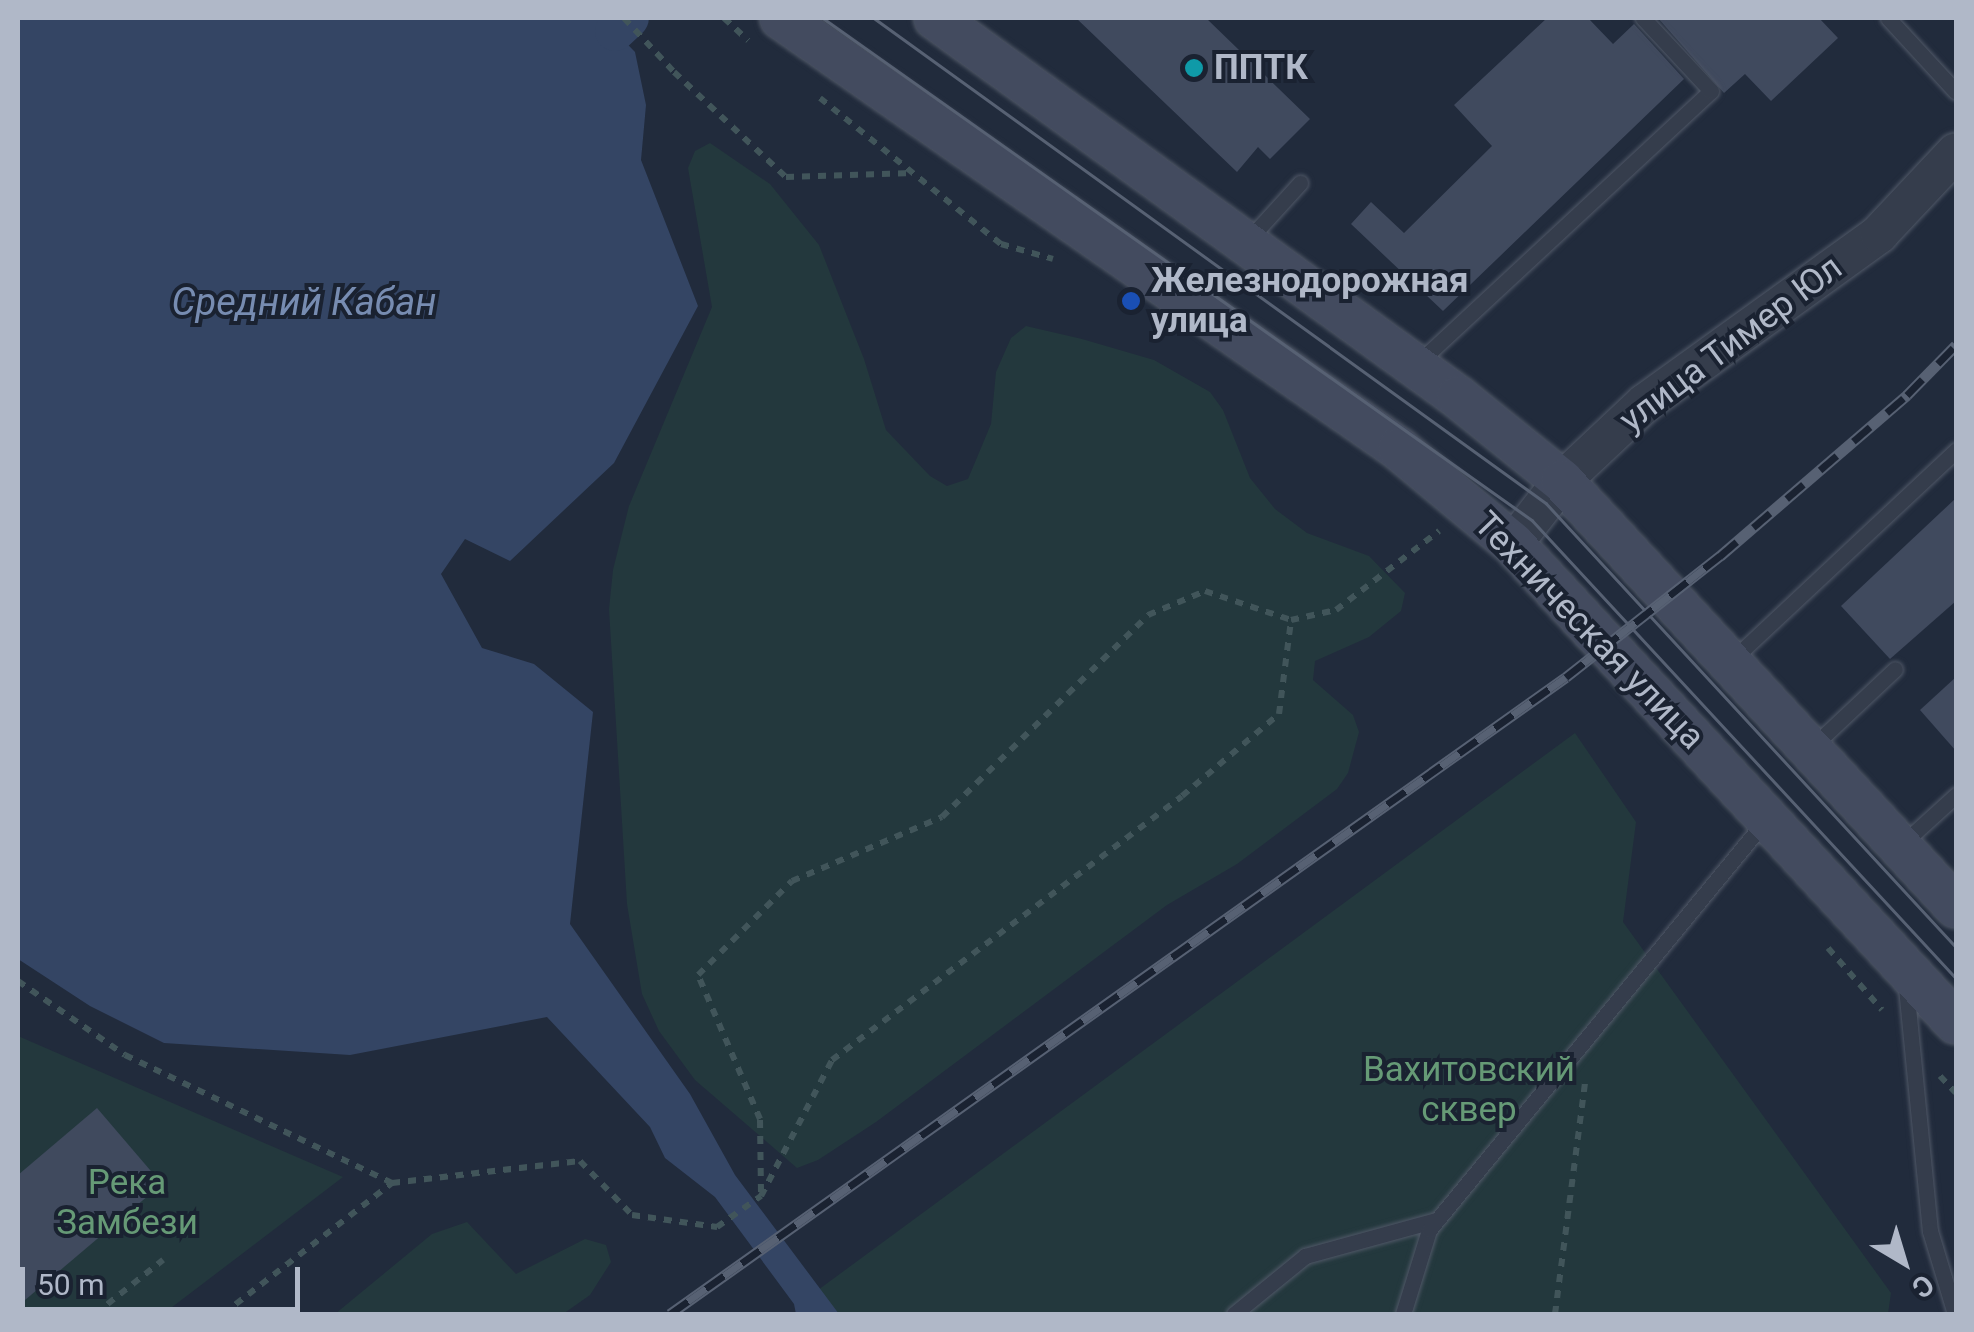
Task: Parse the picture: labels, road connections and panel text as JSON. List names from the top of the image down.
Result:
{
  "streets": {
    "main road": ["Техническая улица"],
    "street": ["улица Тимер Юл"]
  },
  "crossings": [
    ["улица Тимер Юл", "Техническая улица"]
  ],
  "water": ["Средний Кабан"],
  "parks": ["Вахитовский сквер", "Река Замбези"],
  "places": ["ППТК", "Железнодорожная улица"],
  "scale_bar": "50 m",
  "north": "bottom right"
}
